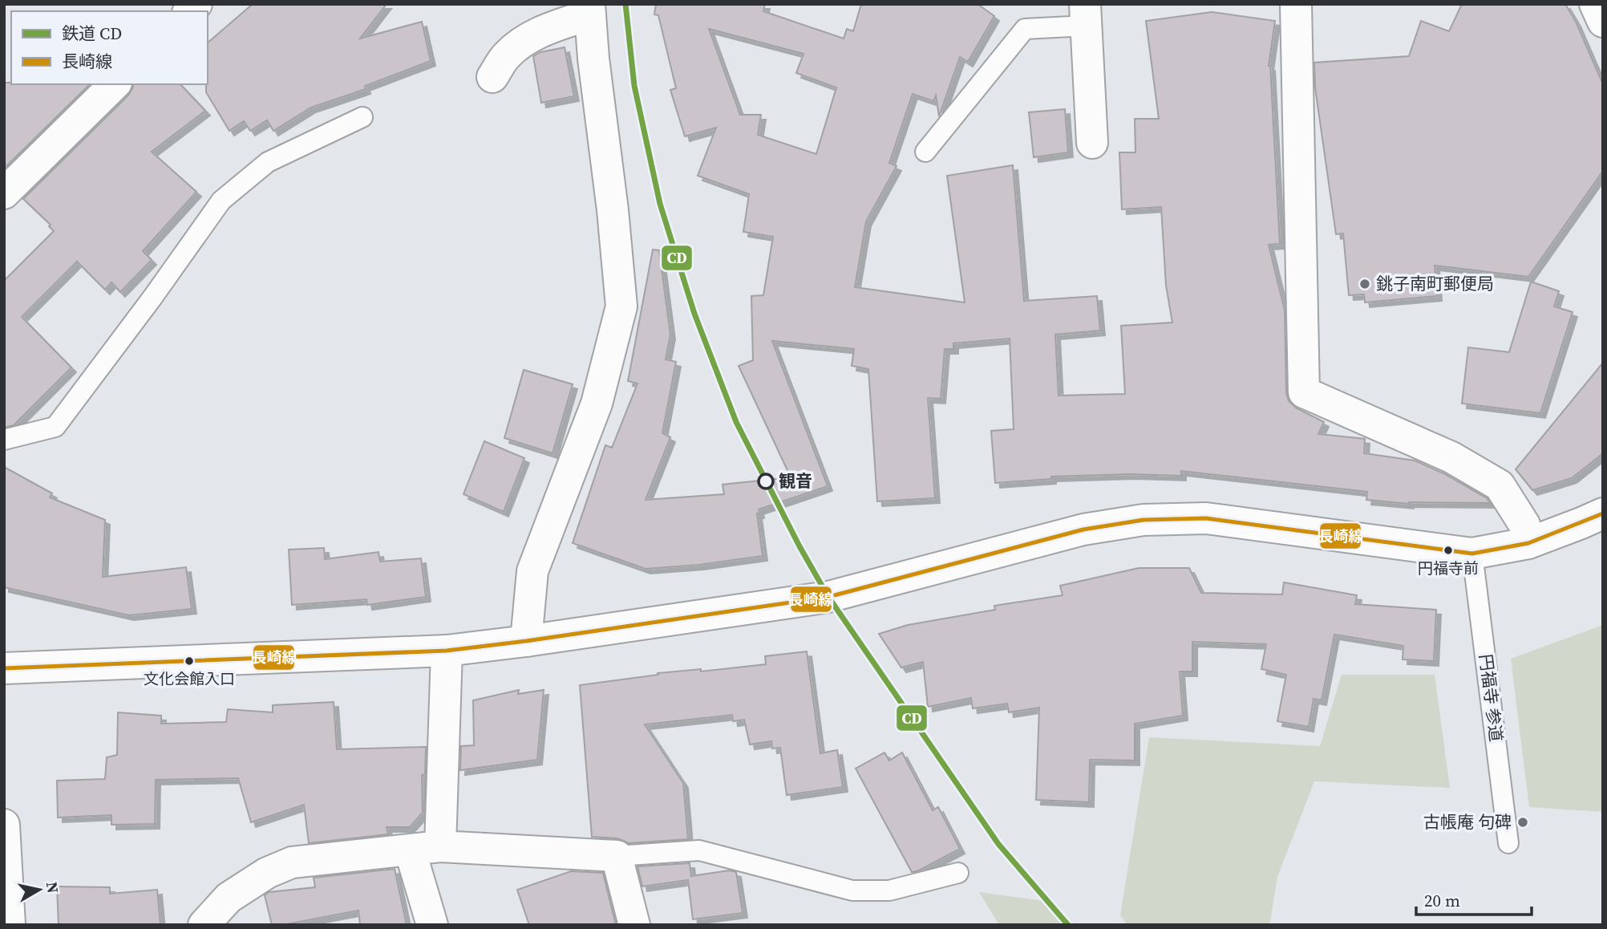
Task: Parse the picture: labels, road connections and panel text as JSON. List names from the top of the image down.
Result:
{
  "streets": {
    "lane": ["円福寺 参道"]
  },
  "places": [
    "銚子南町郵便局",
    "観音",
    "円福寺前",
    "文化会館入口",
    "古帳庵 句碑"
  ],
  "lines": ["rail line CD", "transit line 長崎線"],
  "legend": ["鉄道 CD", "長崎線"],
  "scale_bar": "20 m",
  "north": "right"
}
